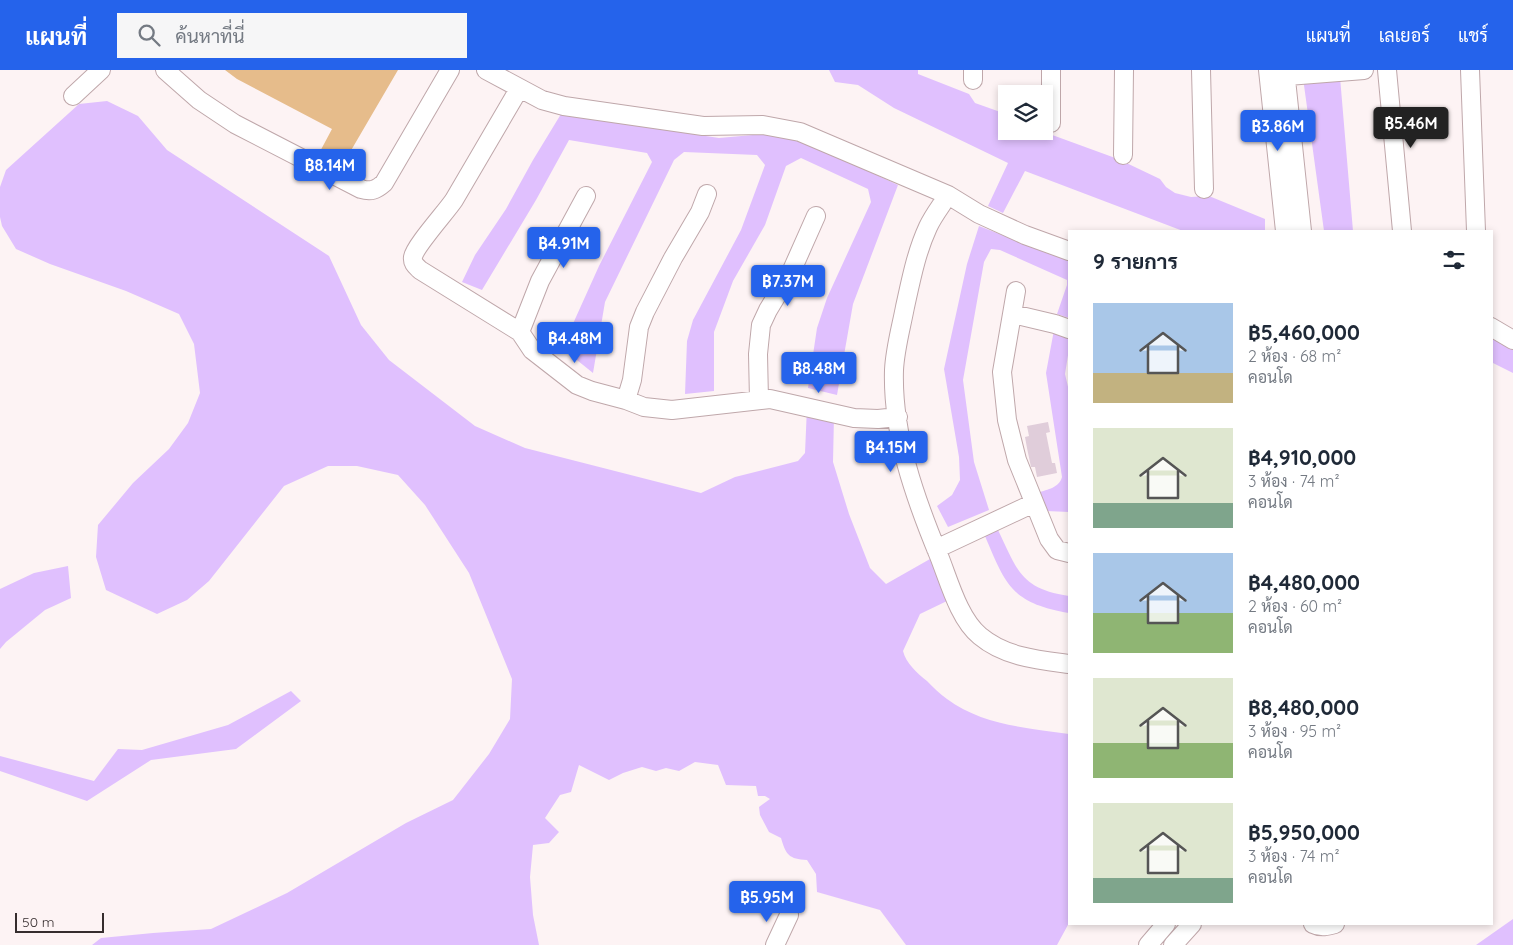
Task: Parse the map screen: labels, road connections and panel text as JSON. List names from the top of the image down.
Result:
{
  "scale_bar": "50 m",
  "page": {
    "header": "แผนที่",
    "search": "ค้นหาที่นี่",
    "nav": ["แผนที่", "เลเยอร์", "แชร์"],
    "price": [
      "฿5.46M",
      "฿3.86M",
      "฿8.14M",
      "฿4.91M",
      "฿7.37M",
      "฿4.48M",
      "฿8.48M",
      "฿4.15M",
      "฿5.95M"
    ],
    "heading": "9 รายการ",
    "list": [
      {
        "name": "฿5,460,000",
        "note": "2 ห้อง · 68 m² · คอนโด"
      },
      {
        "name": "฿4,910,000",
        "note": "3 ห้อง · 74 m² · คอนโด"
      },
      {
        "name": "฿4,480,000",
        "note": "2 ห้อง · 60 m² · คอนโด"
      },
      {
        "name": "฿8,480,000",
        "note": "3 ห้อง · 95 m² · คอนโด"
      },
      {
        "name": "฿5,950,000",
        "note": "3 ห้อง · 74 m² · คอนโด"
      }
    ],
    "scale": "50 m"
  }
}
